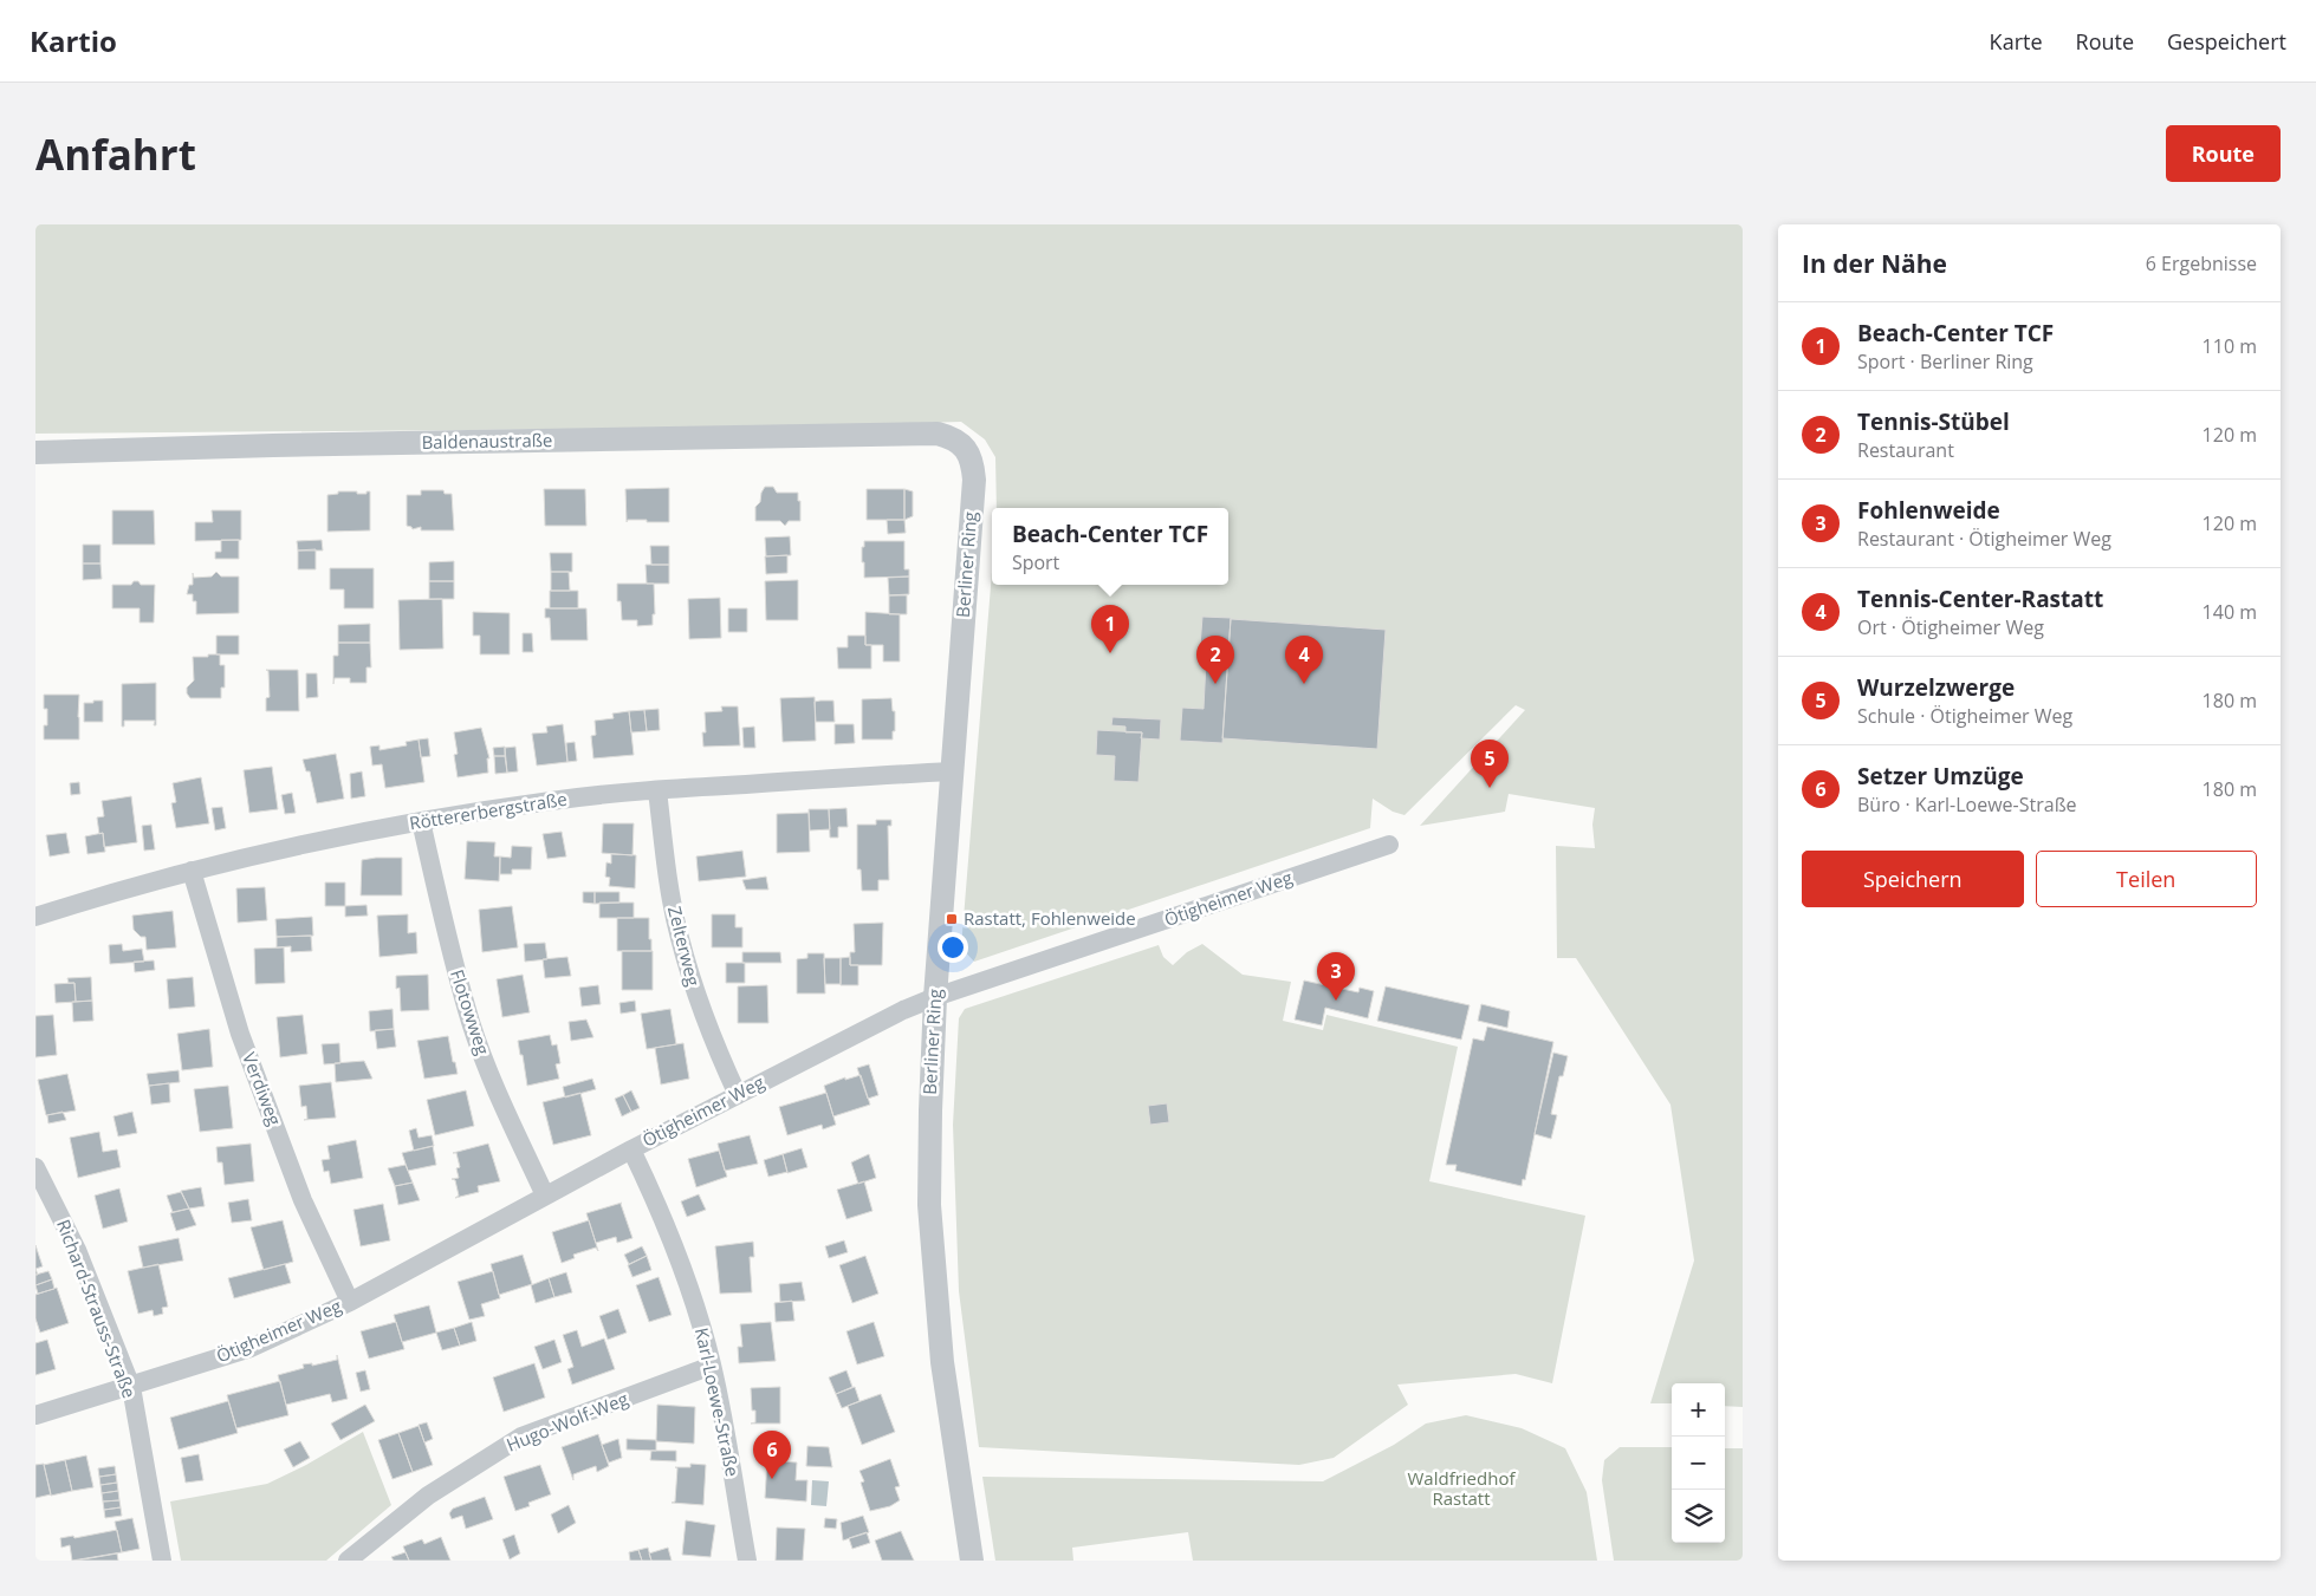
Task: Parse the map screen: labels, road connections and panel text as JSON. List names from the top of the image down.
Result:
{
  "streets": {
    "street": [
      "Baldenaustraße",
      "Berliner Ring",
      "Röttererbergstraße",
      "Ötigheimer Weg",
      "Zelterweg",
      "Flotowweg",
      "Verdiweg",
      "Richard-Strauss-Straße",
      "Karl-Loewe-Straße",
      "Hugo-Wolf-Weg"
    ]
  },
  "crossings": [
    ["Baldenaustraße", "Berliner Ring"],
    ["Berliner Ring", "Röttererbergstraße"],
    ["Berliner Ring", "Ötigheimer Weg"],
    ["Röttererbergstraße", "Zelterweg"],
    ["Röttererbergstraße", "Flotowweg"],
    ["Röttererbergstraße", "Verdiweg"],
    ["Ötigheimer Weg", "Zelterweg"],
    ["Ötigheimer Weg", "Flotowweg"],
    ["Ötigheimer Weg", "Verdiweg"],
    ["Ötigheimer Weg", "Richard-Strauss-Straße"],
    ["Ötigheimer Weg", "Karl-Loewe-Straße"],
    ["Karl-Loewe-Straße", "Hugo-Wolf-Weg"]
  ],
  "parks": ["Waldfriedhof Rastatt"],
  "places": {
    "transit": ["Rastatt, Fohlenweide"]
  },
  "page": {
    "header": "Kartio",
    "nav": ["Karte", "Route", "Gespeichert"],
    "buttons": [
      "Route",
      ["Speichern", "Teilen"]
    ],
    "title": "Anfahrt",
    "heading": ["In der Nähe", "6 Ergebnisse"],
    "list": [
      {
        "mark": "1",
        "name": "Beach-Center TCF",
        "note": "Sport · Berliner Ring",
        "value": "110 m"
      },
      {
        "mark": "2",
        "name": "Tennis-Stübel",
        "note": "Restaurant",
        "value": "120 m"
      },
      {
        "mark": "3",
        "name": "Fohlenweide",
        "note": "Restaurant · Ötigheimer Weg",
        "value": "120 m"
      },
      {
        "mark": "4",
        "name": "Tennis-Center-Rastatt",
        "note": "Ort · Ötigheimer Weg",
        "value": "140 m"
      },
      {
        "mark": "5",
        "name": "Wurzelzwerge",
        "note": "Schule · Ötigheimer Weg",
        "value": "180 m"
      },
      {
        "mark": "6",
        "name": "Setzer Umzüge",
        "note": "Büro · Karl-Loewe-Straße",
        "value": "180 m"
      }
    ],
    "popup": ["Beach-Center TCF", "Sport"],
    "pins": [
      "1",
      "2",
      "4",
      "5",
      "3",
      "6"
    ],
    "map_buttons": ["+", "−"]
  }
}
